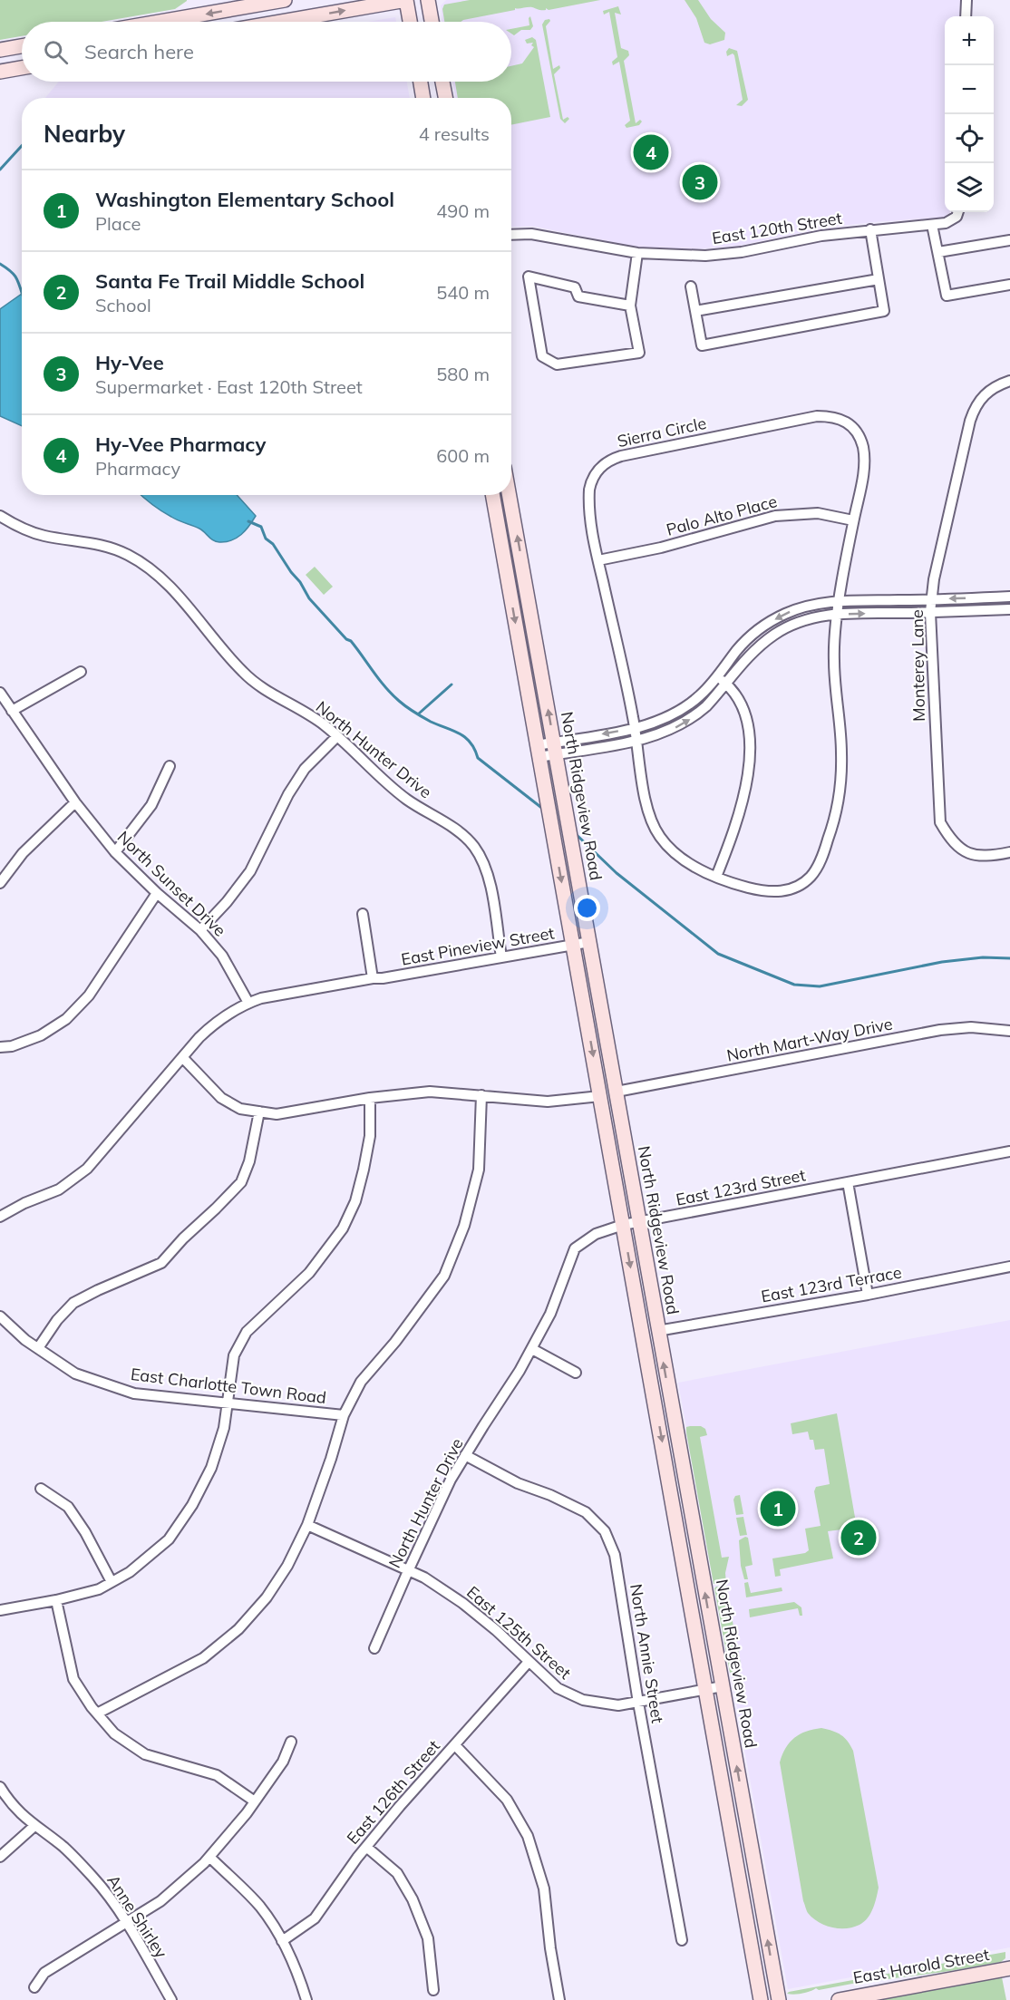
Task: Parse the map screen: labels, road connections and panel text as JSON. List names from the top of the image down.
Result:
{
  "streets": {
    "main road": ["North Ridgeview Road", "East Harold Street"],
    "street": [
      "East 120th Street",
      "Sierra Circle",
      "Palo Alto Place",
      "Monterey Lane",
      "North Hunter Drive",
      "North Sunset Drive",
      "East Pineview Street",
      "North Mart-Way Drive",
      "East 123rd Street",
      "East 123rd Terrace",
      "East Charlotte Town Road",
      "East 125th Street",
      "North Annie Street",
      "East 126th Street",
      "Anne Shirley"
    ]
  },
  "crossings": [
    ["Sierra Circle", "Palo Alto Place"],
    ["North Hunter Drive", "North Ridgeview Road"],
    ["North Hunter Drive", "East Pineview Street"],
    ["North Hunter Drive", "East 123rd Street"],
    ["North Hunter Drive", "East 125th Street"],
    ["North Hunter Drive", "North Annie Street"],
    ["North Ridgeview Road", "East Pineview Street"],
    ["North Ridgeview Road", "North Mart-Way Drive"],
    ["North Ridgeview Road", "East 123rd Street"],
    ["North Ridgeview Road", "East 123rd Terrace"],
    ["North Ridgeview Road", "East 125th Street"],
    ["North Sunset Drive", "East Pineview Street"],
    ["East 125th Street", "North Annie Street"],
    ["East 125th Street", "East 126th Street"]
  ],
  "page": {
    "map_buttons": ["+", "−"],
    "search": "Search here",
    "heading": ["Nearby", "4 results"],
    "pins": [
      "4",
      "3",
      "1",
      "2"
    ],
    "list": [
      {
        "mark": "1",
        "name": "Washington Elementary School",
        "note": "Place",
        "value": "490 m"
      },
      {
        "mark": "2",
        "name": "Santa Fe Trail Middle School",
        "note": "School",
        "value": "540 m"
      },
      {
        "mark": "3",
        "name": "Hy-Vee",
        "note": "Supermarket · East 120th Street",
        "value": "580 m"
      },
      {
        "mark": "4",
        "name": "Hy-Vee Pharmacy",
        "note": "Pharmacy",
        "value": "600 m"
      }
    ]
  }
}
